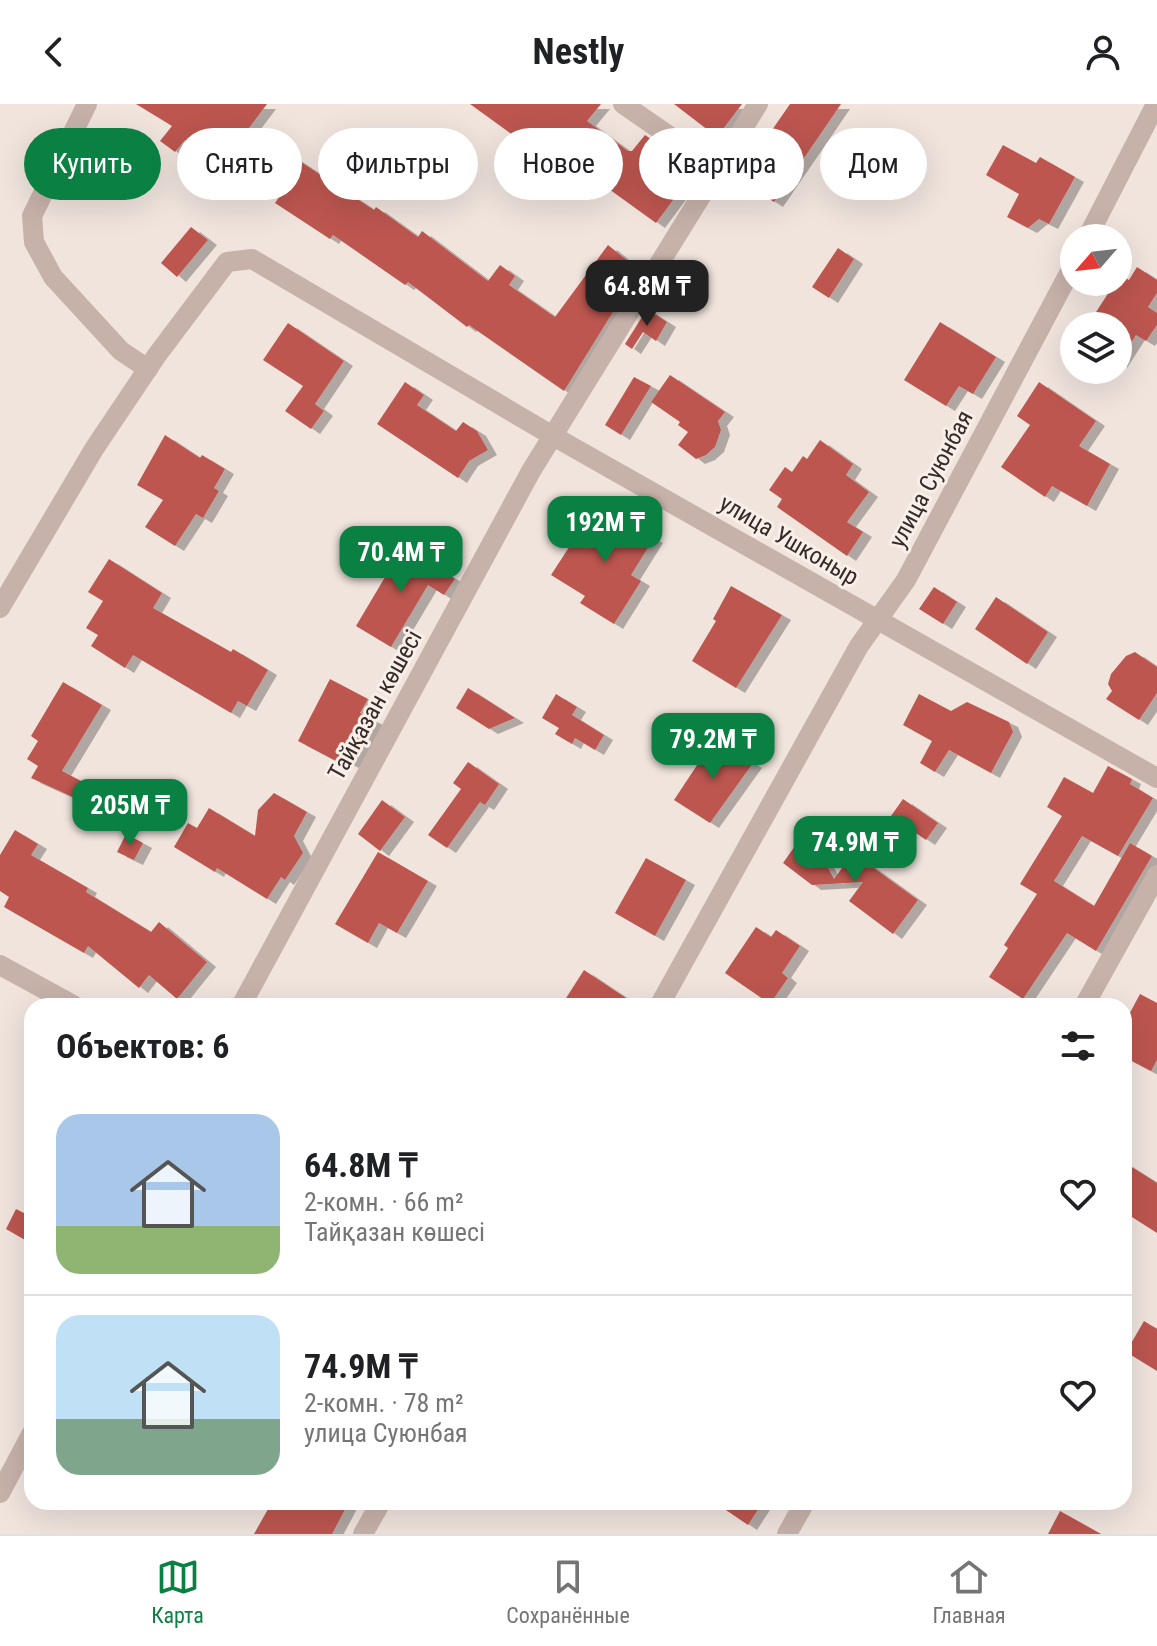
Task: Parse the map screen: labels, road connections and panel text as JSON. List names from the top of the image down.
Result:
{
  "streets": {
    "street": ["улица Суюнбая", "улица Ушконыр", "Тайқазан көшесі"]
  },
  "crossings": [
    ["улица Суюнбая", "улица Ушконыр"],
    ["улица Ушконыр", "Тайқазан көшесі"]
  ],
  "north": "bottom left",
  "page": {
    "header": "Nestly",
    "chip": [
      "Купить",
      "Снять",
      "Фильтры",
      "Новое",
      "Квартира",
      "Дом"
    ],
    "price": [
      "64.8M ₸",
      "192M ₸",
      "70.4M ₸",
      "79.2M ₸",
      "205M ₸",
      "74.9M ₸"
    ],
    "heading": "Объектов: 6",
    "list": [
      {
        "name": "64.8M ₸",
        "note": "2-комн. · 66 m² · Тайқазан көшесі"
      },
      {
        "name": "74.9M ₸",
        "note": "2-комн. · 78 m² · улица Суюнбая"
      }
    ],
    "tabs": ["Карта", "Сохранённые", "Главная"]
  }
}
